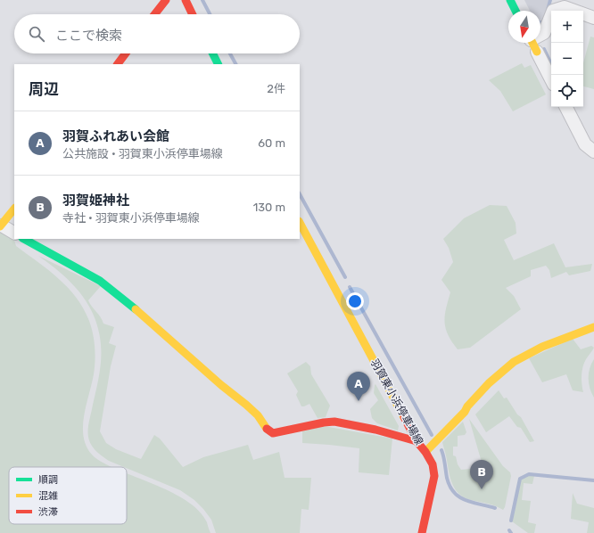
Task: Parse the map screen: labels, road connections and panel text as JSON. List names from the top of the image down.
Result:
{
  "streets": {
    "street": ["羽賀東小浜停車場線"]
  },
  "legend": ["順調", "混雑", "渋滞"],
  "north": "bottom",
  "page": {
    "map_buttons": ["+", "−"],
    "search": "ここで検索",
    "heading": ["周辺", "2件"],
    "list": [
      {
        "mark": "A",
        "name": "羽賀ふれあい会館",
        "note": "公共施設 · 羽賀東小浜停車場線",
        "value": "60 m"
      },
      {
        "mark": "B",
        "name": "羽賀姫神社",
        "note": "寺社 · 羽賀東小浜停車場線",
        "value": "130 m"
      }
    ],
    "pins": ["A", "B"]
  }
}
